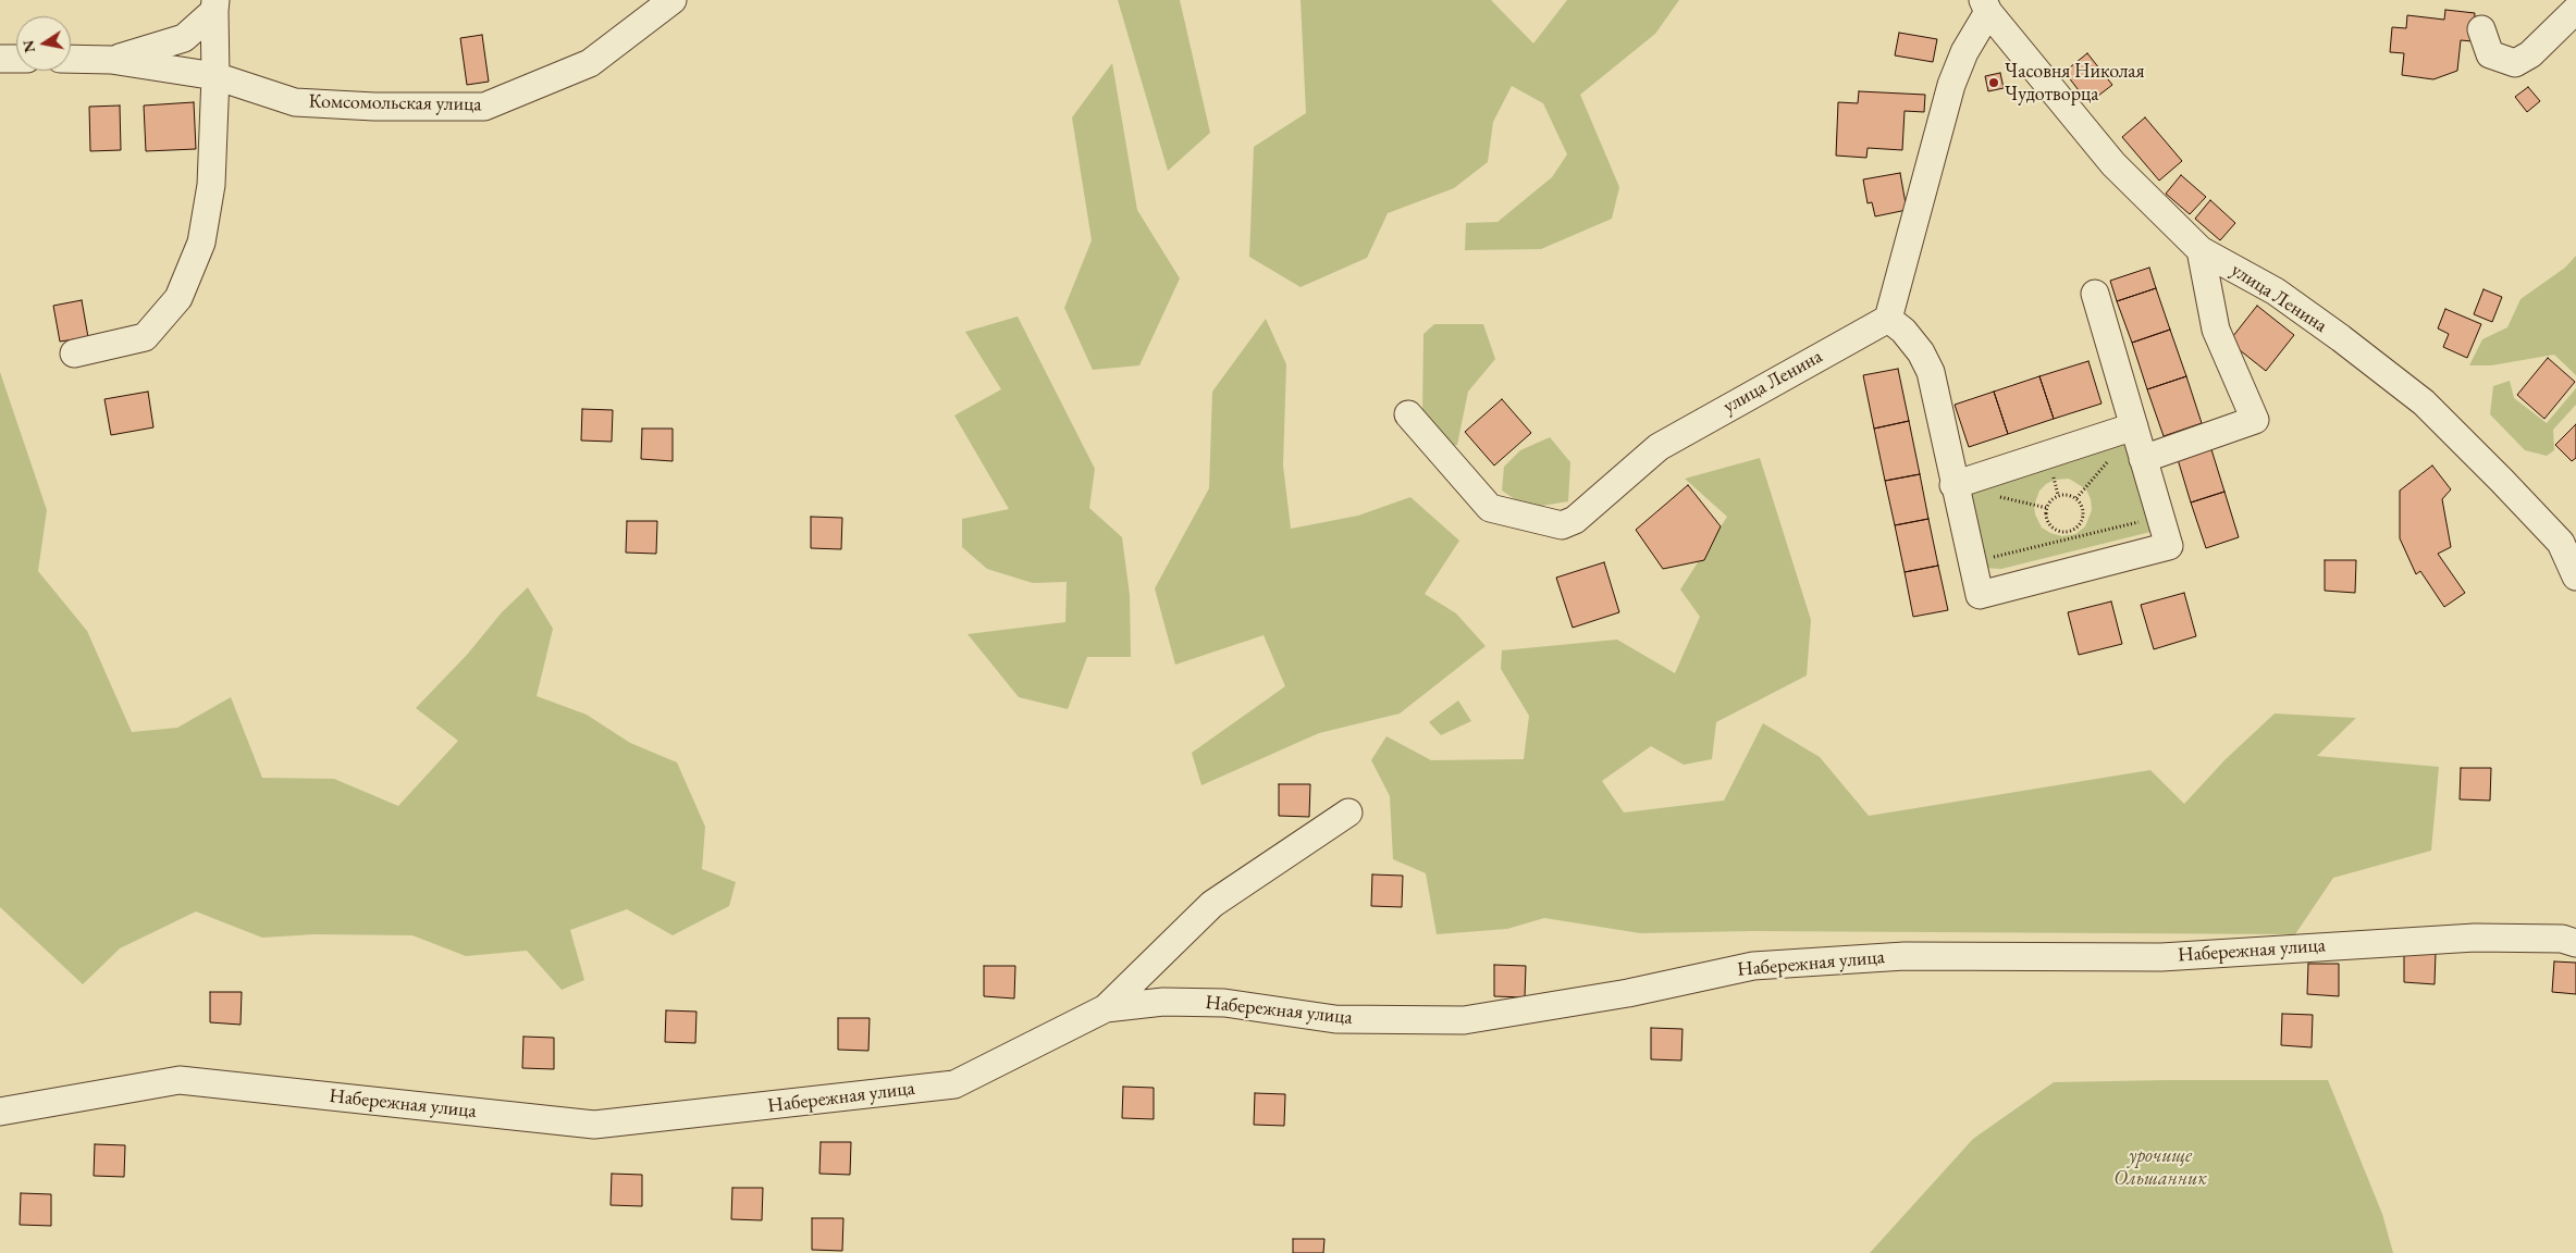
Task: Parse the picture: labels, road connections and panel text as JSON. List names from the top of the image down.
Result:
{
  "streets": {
    "street": ["Комсомольская улица", "улица Ленина", "Набережная улица"]
  },
  "parks": ["урочище Ольшанник"],
  "places": ["Часовня Николая Чудотворца"],
  "north": "left"
}
